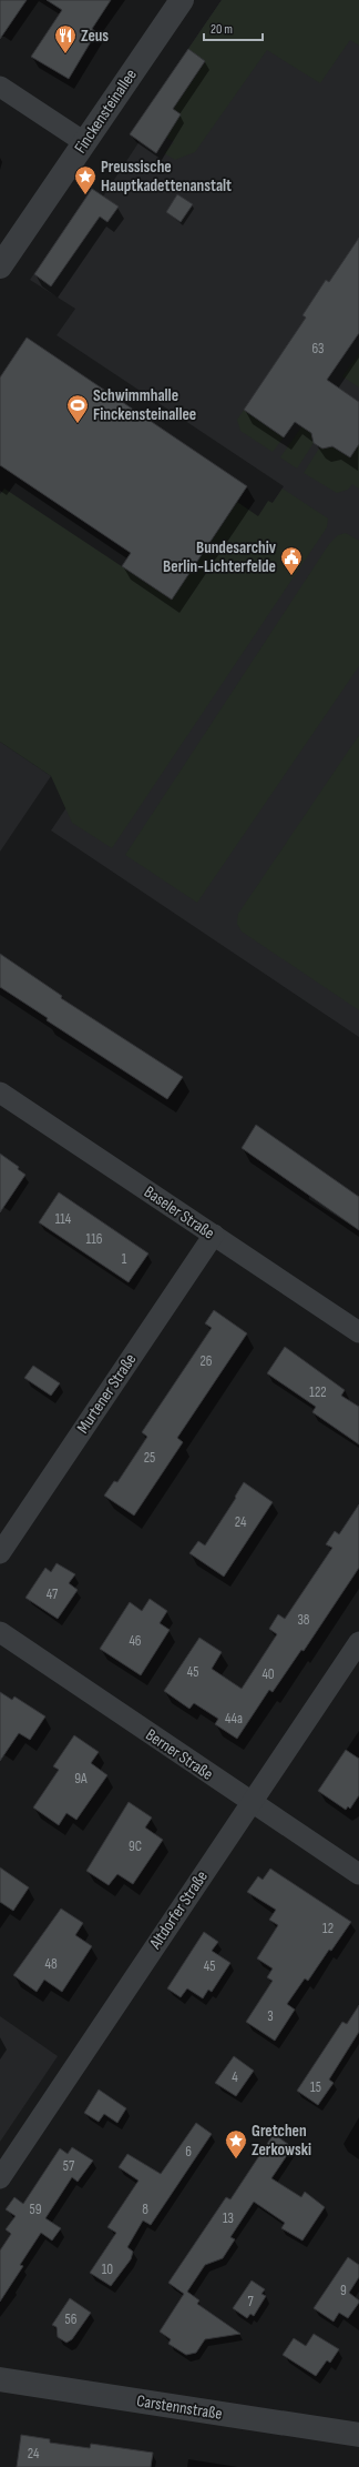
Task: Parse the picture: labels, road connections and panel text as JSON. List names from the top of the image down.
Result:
{
  "streets": {
    "street": [
      "Finckensteinallee",
      "Baseler Straße",
      "Murtener Straße",
      "Berner Straße",
      "Altdorfer Straße",
      "Carstennstraße"
    ]
  },
  "crossings": [
    ["Baseler Straße", "Murtener Straße"],
    ["Berner Straße", "Altdorfer Straße"]
  ],
  "places": {
    "restaurant": ["Zeus"],
    "place": ["Preussische Hauptkadettenanstalt", "Gretchen Zerkowski"],
    "sports": ["Schwimmhalle Finckensteinallee"],
    "public building": ["Bundesarchiv Berlin-Lichterfelde"]
  },
  "house_numbers": [
    "63",
    "114",
    "116",
    "1",
    "26",
    "122",
    "25",
    "24",
    "47",
    "38",
    "46",
    "45",
    "40",
    "44a",
    "9A",
    "9C",
    "12",
    "48",
    "45",
    "3",
    "4",
    "15",
    "6",
    "57",
    "59",
    "8",
    "13",
    "10",
    "9",
    "7",
    "56",
    "24"
  ],
  "scale_bar": "20 m"
}
